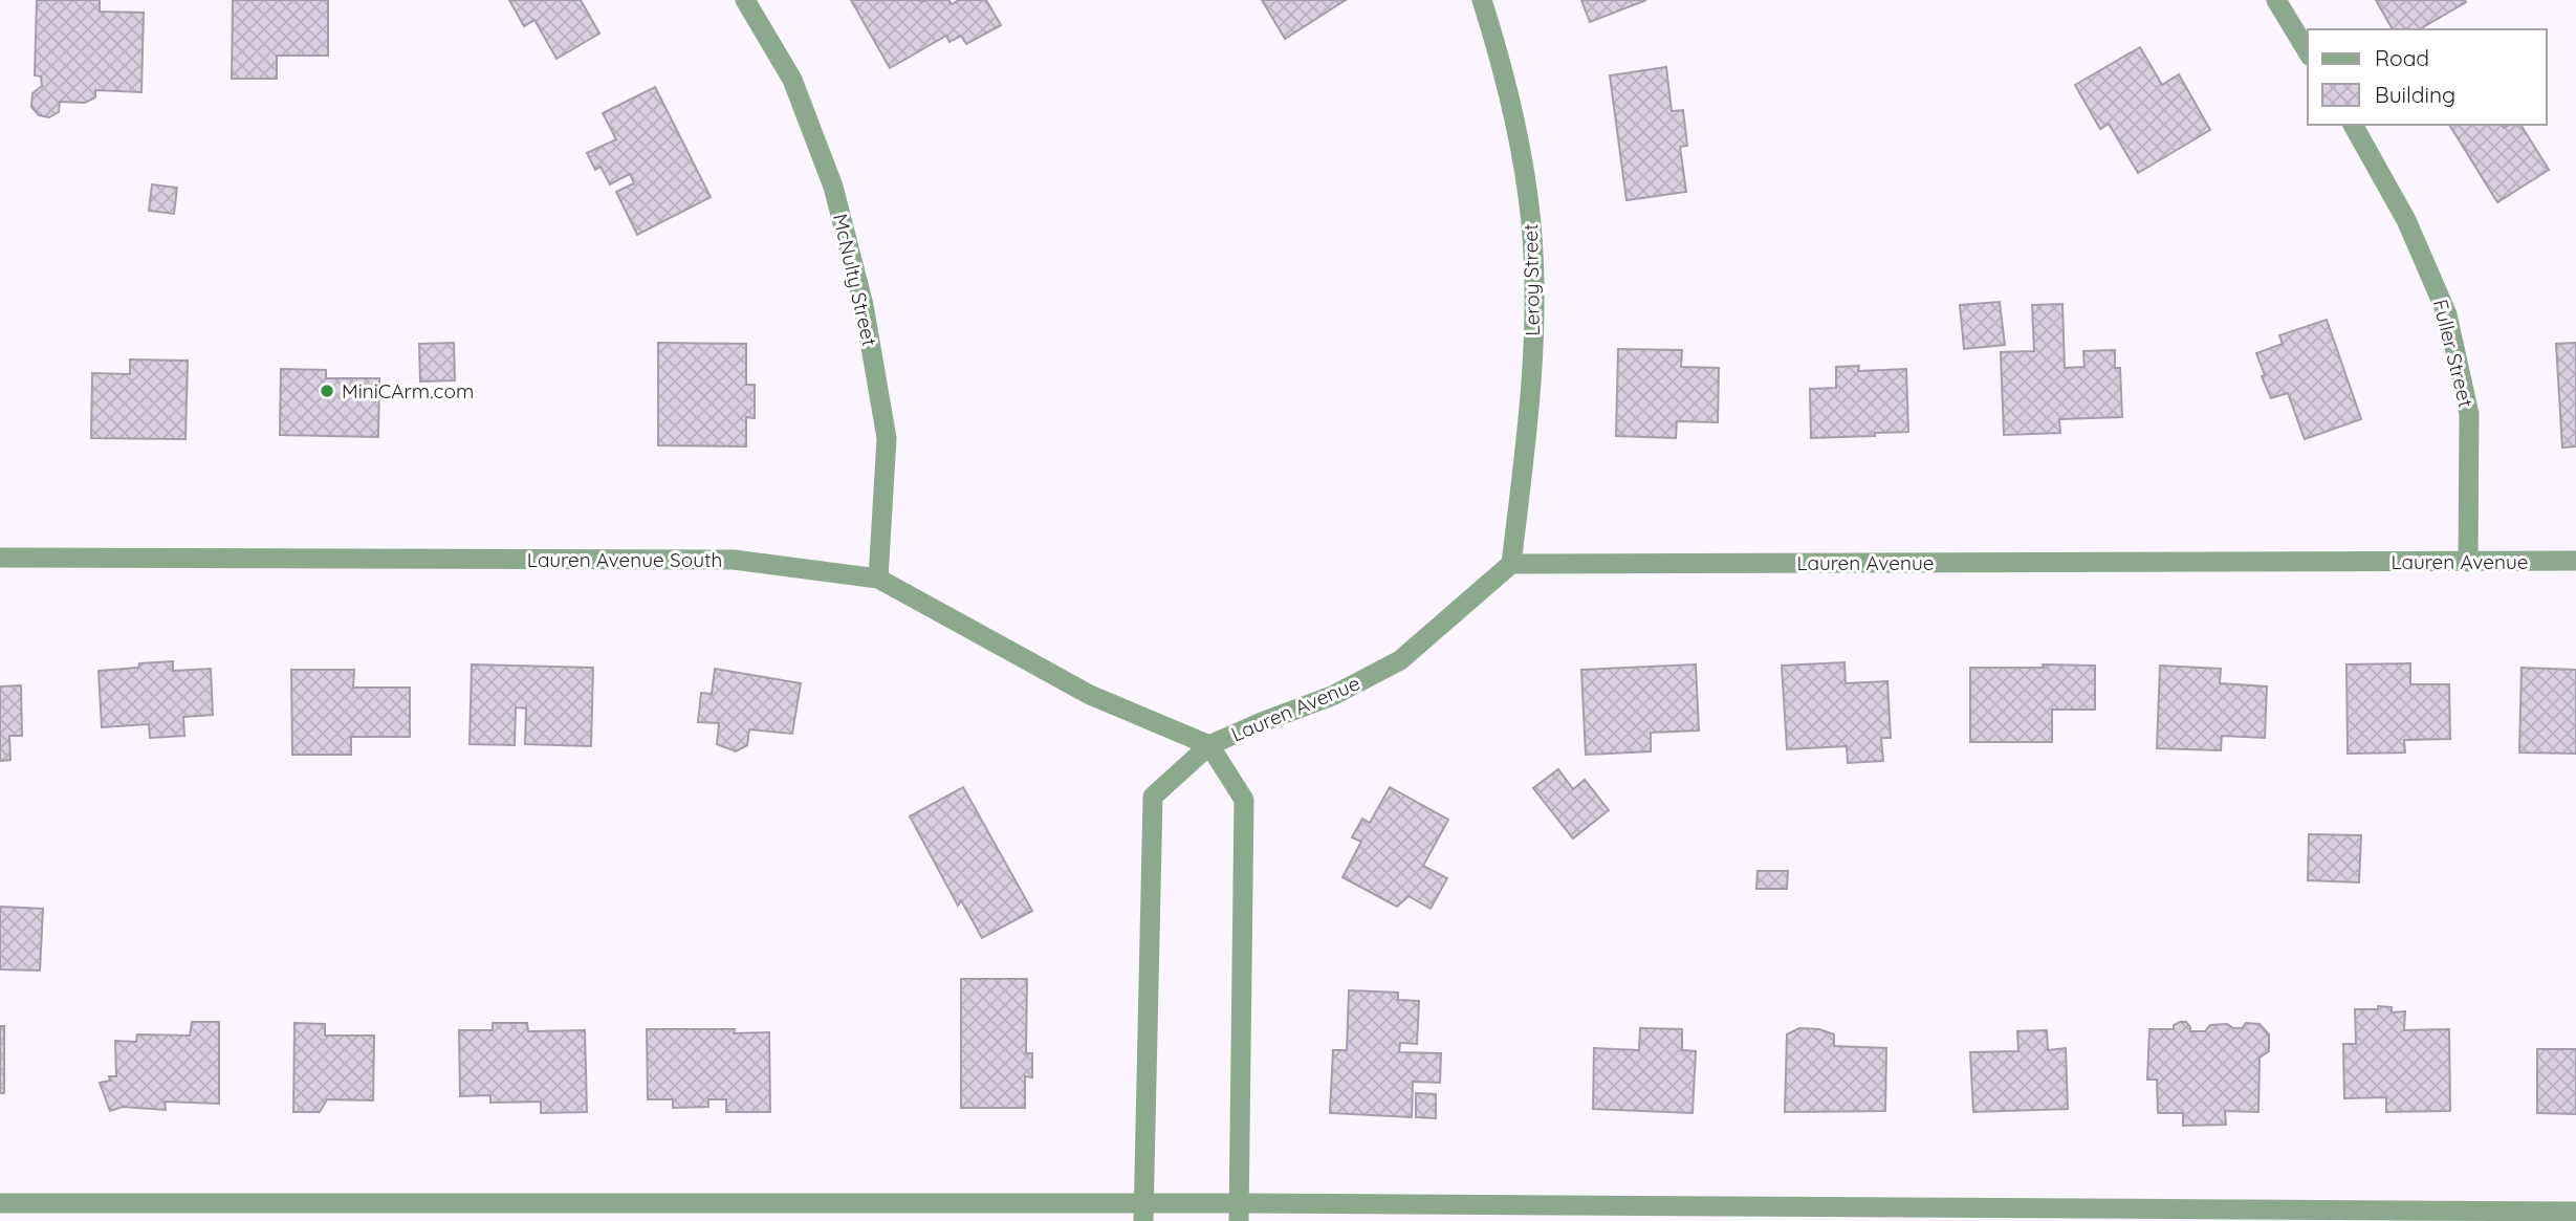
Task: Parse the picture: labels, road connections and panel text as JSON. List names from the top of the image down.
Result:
{
  "streets": {
    "street": [
      "McNulty Street",
      "Leroy Street",
      "Fuller Street",
      "Lauren Avenue South",
      "Lauren Avenue"
    ]
  },
  "crossings": [
    ["McNulty Street", "Lauren Avenue South"],
    ["Leroy Street", "Lauren Avenue"],
    ["Fuller Street", "Lauren Avenue"],
    ["Lauren Avenue South", "Lauren Avenue"]
  ],
  "places": ["MiniCArm.com"],
  "legend": ["Road", "Building"]
}
